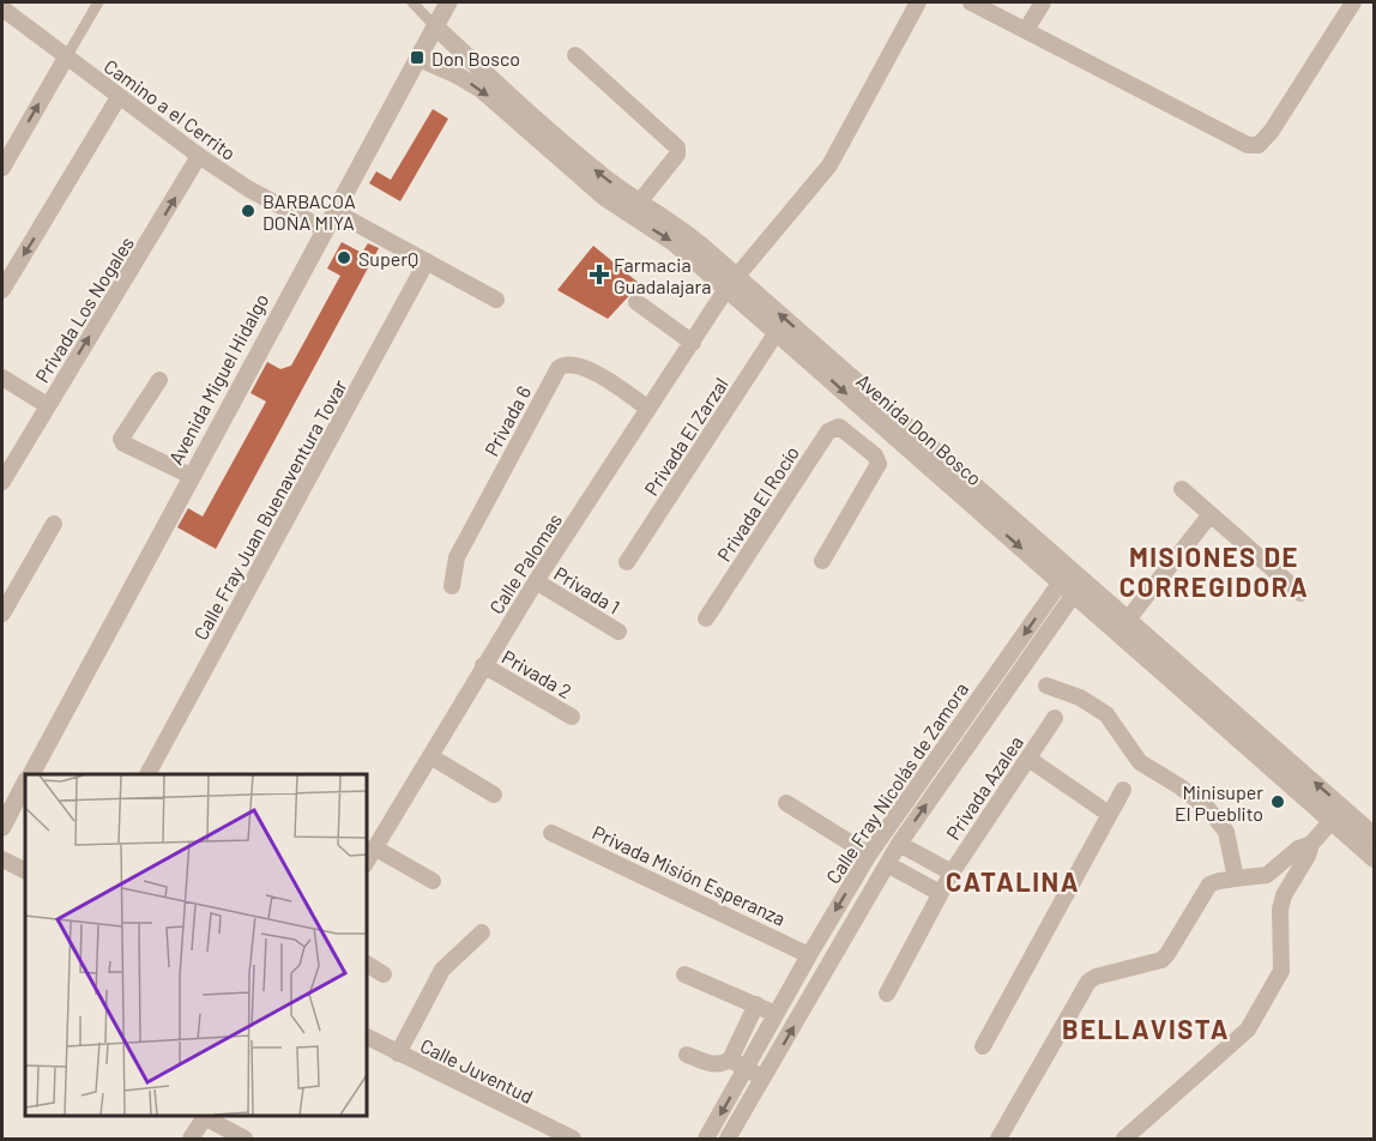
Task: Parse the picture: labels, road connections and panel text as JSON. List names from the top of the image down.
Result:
{
  "streets": {
    "street": [
      "Camino a el Cerrito",
      "Privada Los Nogales",
      "Avenida Miguel Hidalgo",
      "Privada 6",
      "Avenida Don Bosco",
      "Privada El Zarzal",
      "Privada El Rocío",
      "Calle Fray Juan Buenaventura Tovar",
      "Calle Palomas",
      "Privada 1",
      "Privada 2",
      "Calle Fray Nicolás de Zamora",
      "Privada Azalea",
      "Privada Misión Esperanza",
      "Calle Juventud"
    ]
  },
  "crossings": [
    ["Camino a el Cerrito", "Privada Los Nogales"],
    ["Camino a el Cerrito", "Avenida Miguel Hidalgo"],
    ["Avenida Miguel Hidalgo", "Avenida Don Bosco"],
    ["Privada 6", "Calle Palomas"],
    ["Avenida Don Bosco", "Privada El Zarzal"],
    ["Avenida Don Bosco", "Calle Palomas"],
    ["Avenida Don Bosco", "Calle Fray Nicolás de Zamora"],
    ["Calle Palomas", "Privada 1"],
    ["Calle Palomas", "Privada 2"],
    ["Calle Fray Nicolás de Zamora", "Privada Misión Esperanza"]
  ],
  "districts": ["MISIONES DE CORREGIDORA", "CATALINA", "BELLAVISTA"],
  "places": {
    "transit": ["Don Bosco"],
    "other": ["BARBACOA DOÑA MIYA", "SuperQ", "Minisuper El Pueblito"],
    "health": ["Farmacia Guadalajara"]
  }
}
